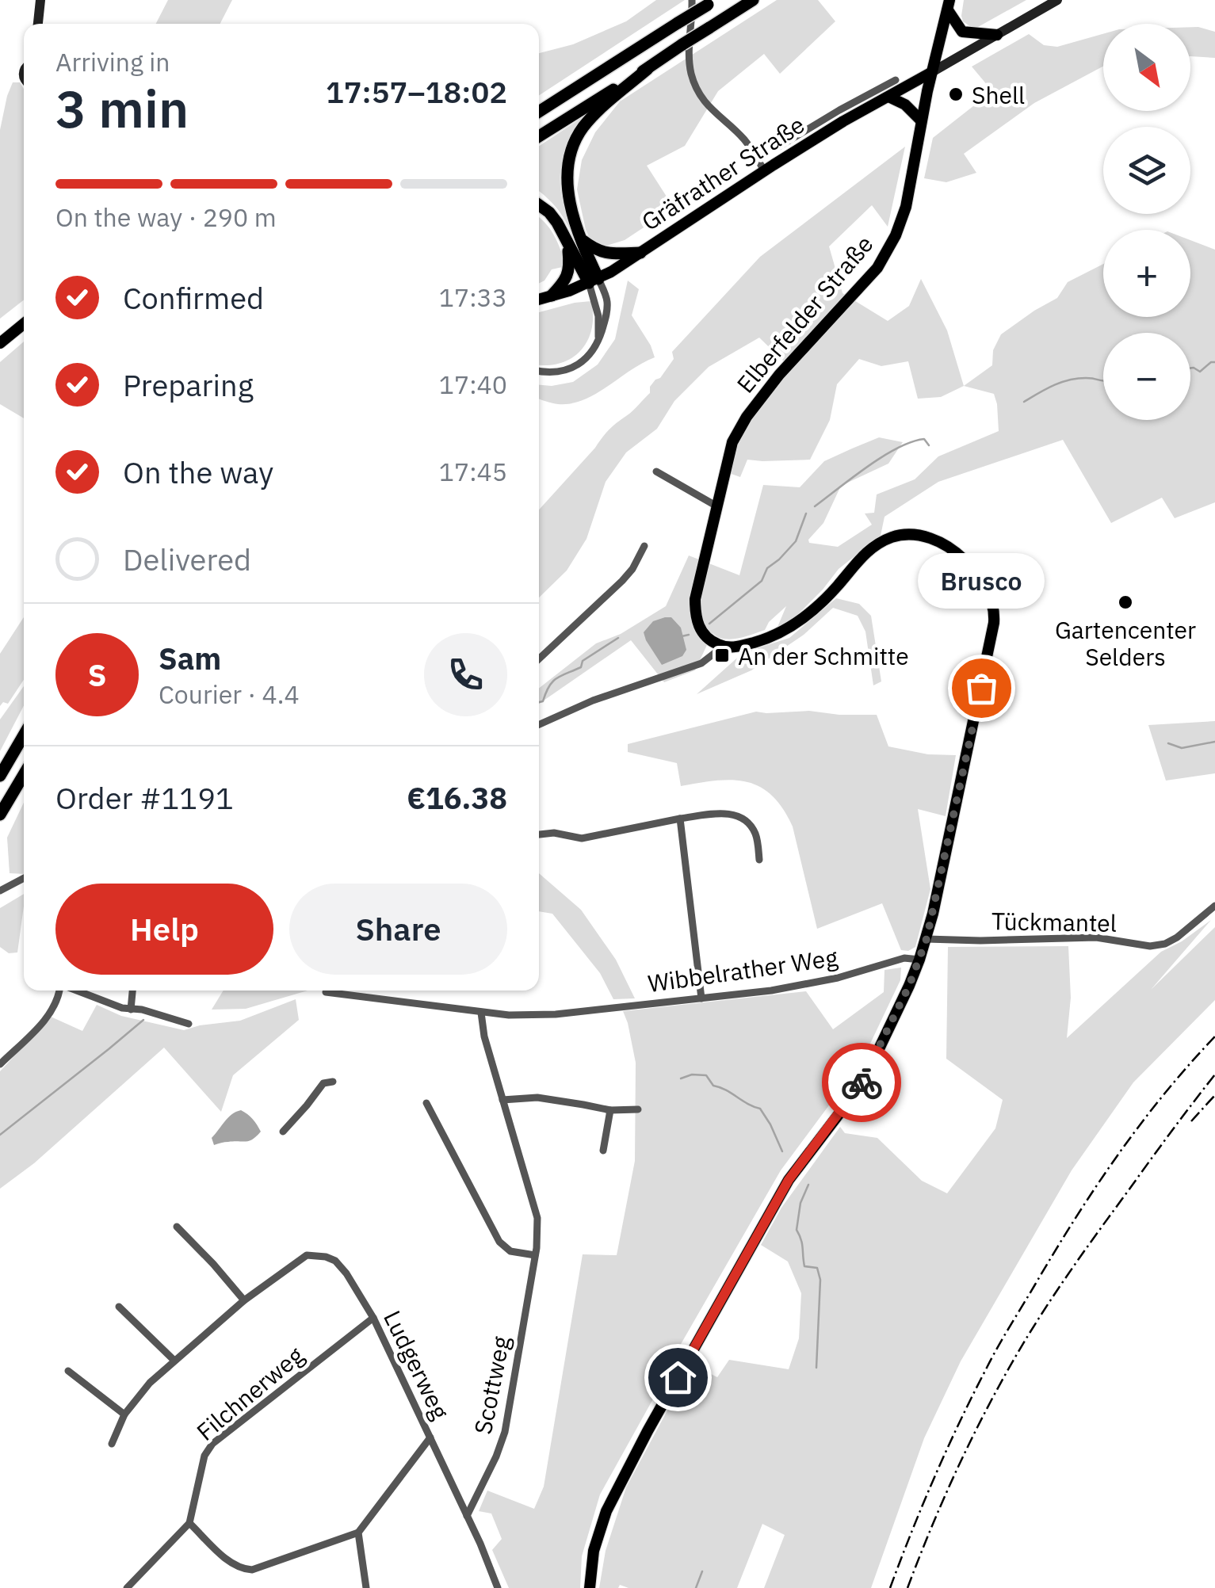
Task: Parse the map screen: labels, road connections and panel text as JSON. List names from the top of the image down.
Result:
{
  "streets": {
    "main road": ["Gräfrather Straße", "Elberfelder Straße"],
    "street": [
      "Tückmantel",
      "Wibbelrather Weg",
      "Ludgerweg",
      "Scottweg",
      "Filchnerweg"
    ]
  },
  "crossings": [
    ["Gräfrather Straße", "Elberfelder Straße"],
    ["Wibbelrather Weg", "Scottweg"],
    ["Ludgerweg", "Scottweg"],
    ["Ludgerweg", "Filchnerweg"]
  ],
  "places": {
    "other": ["Shell", "Gartencenter Selders", "Brusco"],
    "transit": ["An der Schmitte"]
  },
  "north": "bottom right",
  "page": {
    "map_buttons": ["+", "−"],
    "heading": ["3 min", "Arriving in", "17:57–18:02"],
    "panel": [
      "Sam",
      "Courier · 4.4",
      "Order #1191",
      "€16.38"
    ],
    "bar": "On the way · 290 m",
    "list": [
      ["Confirmed", "17:33"],
      ["Preparing", "17:40"],
      ["On the way", "17:45"],
      "Delivered"
    ],
    "bubble": "Brusco",
    "round": "S",
    "buttons": ["Help", "Share"]
  }
}
